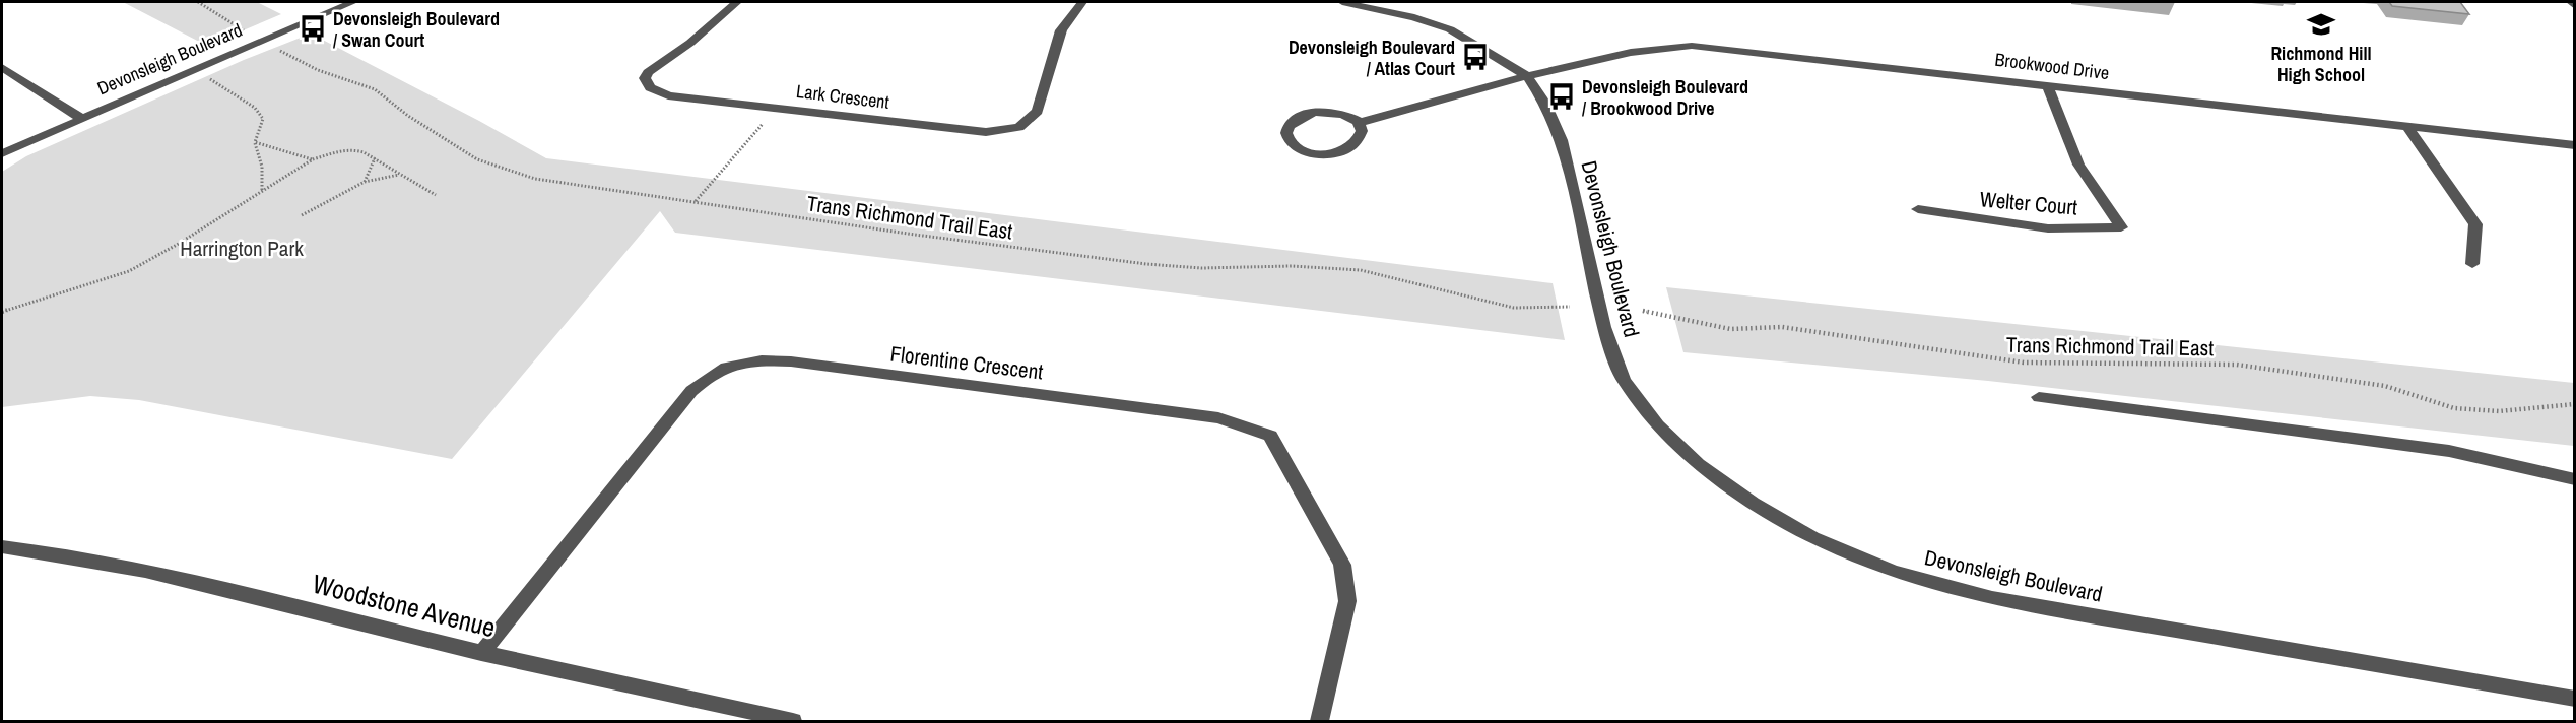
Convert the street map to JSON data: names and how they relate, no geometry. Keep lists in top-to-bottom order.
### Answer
{
  "streets": {
    "street": [
      "Devonsleigh Boulevard",
      "Brookwood Drive",
      "Lark Crescent",
      "Welter Court",
      "Florentine Crescent",
      "Woodstone Avenue"
    ],
    "path": ["Trans Richmond Trail East"]
  },
  "crossings": [
    ["Devonsleigh Boulevard", "Brookwood Drive"],
    ["Brookwood Drive", "Welter Court"],
    ["Florentine Crescent", "Woodstone Avenue"]
  ],
  "parks": ["Harrington Park"],
  "places": {
    "school or university": ["Richmond Hill High School"],
    "bus stop": ["Devonsleigh Boulevard / Swan Court", "Devonsleigh Boulevard / Atlas Court", "Devonsleigh Boulevard / Brookwood Drive"]
  }
}
